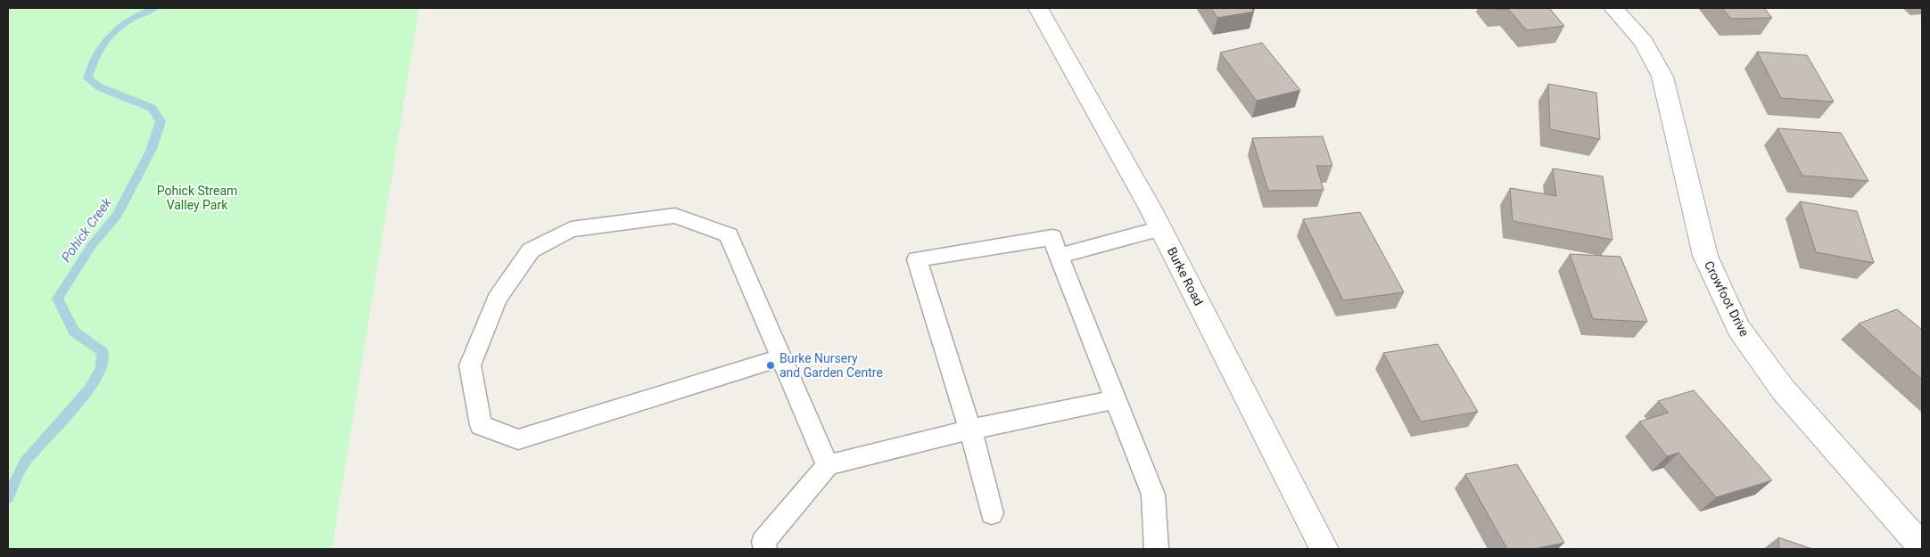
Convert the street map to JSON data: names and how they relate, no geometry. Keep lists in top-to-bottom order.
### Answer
{
  "streets": {
    "street": ["Burke Road", "Crowfoot Drive"]
  },
  "water": ["Pohick Creek"],
  "parks": ["Pohick Stream Valley Park"],
  "places": ["Burke Nursery and Garden Centre"]
}
